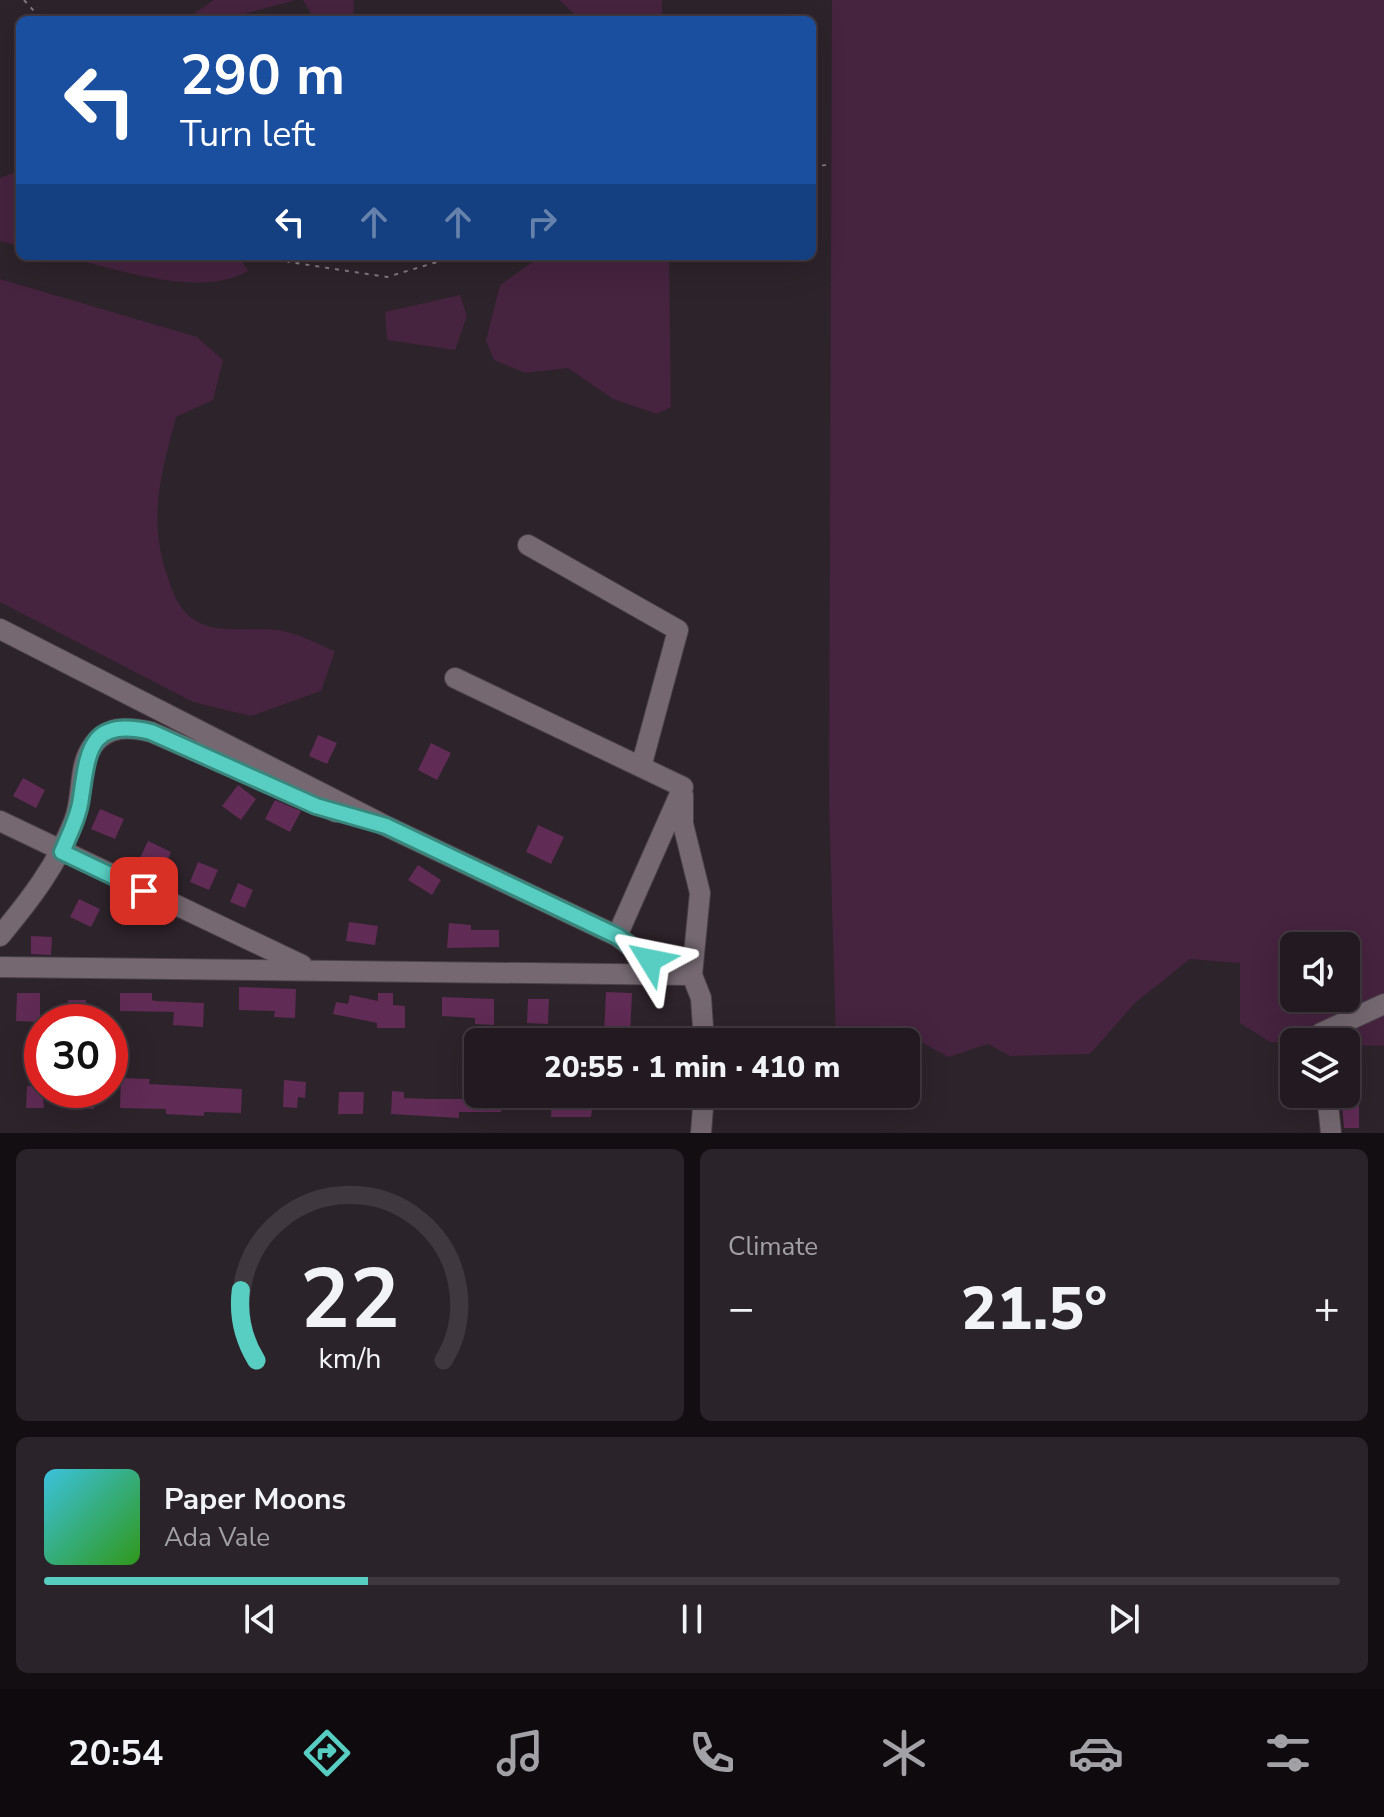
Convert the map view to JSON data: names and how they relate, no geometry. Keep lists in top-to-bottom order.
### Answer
{
  "page": {
    "turn": ["290 m", "Turn left"],
    "limit": "30",
    "trip": "20:55 · 1 min · 410 m",
    "tile": "Climate",
    "heat": ["−", "21.5°", "+"],
    "song": ["Paper Moons", "Ada Vale"],
    "tabs": "20:54",
    "gauge": ["22", "km/h"]
  }
}
